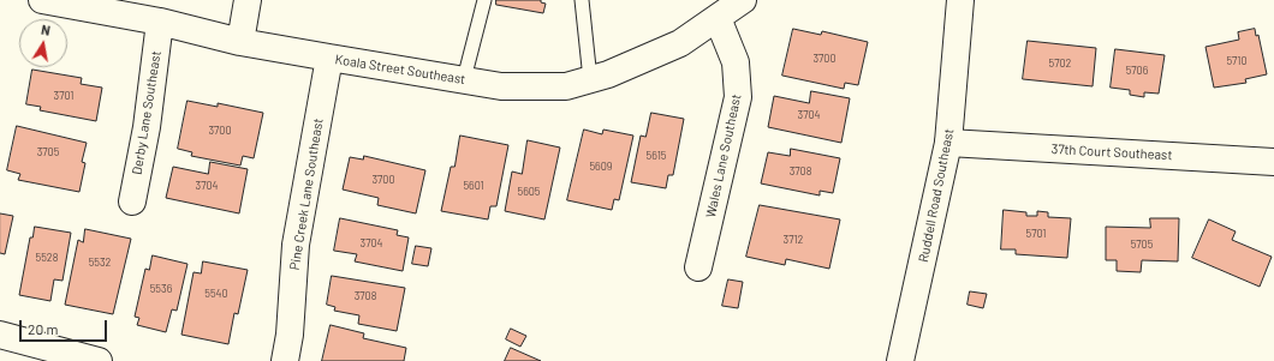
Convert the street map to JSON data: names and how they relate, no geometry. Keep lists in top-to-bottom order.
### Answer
{
  "streets": {
    "street": [
      "Koala Street Southeast",
      "Derby Lane Southeast",
      "37th Court Southeast",
      "Wales Lane Southeast",
      "Pine Creek Lane Southeast",
      "Ruddell Road Southeast"
    ]
  },
  "crossings": [
    ["Koala Street Southeast", "Derby Lane Southeast"],
    ["Koala Street Southeast", "Wales Lane Southeast"],
    ["Koala Street Southeast", "Pine Creek Lane Southeast"],
    ["37th Court Southeast", "Ruddell Road Southeast"]
  ],
  "house_numbers": [
    "3700",
    "5710",
    "5702",
    "5706",
    "3701",
    "3704",
    "3700",
    "3705",
    "5615",
    "5609",
    "3708",
    "3700",
    "3704",
    "5601",
    "5605",
    "5701",
    "3712",
    "3704",
    "5705",
    "5528",
    "5532",
    "5536",
    "5540",
    "3708"
  ],
  "scale_bar": "20 m",
  "north": "top"
}
